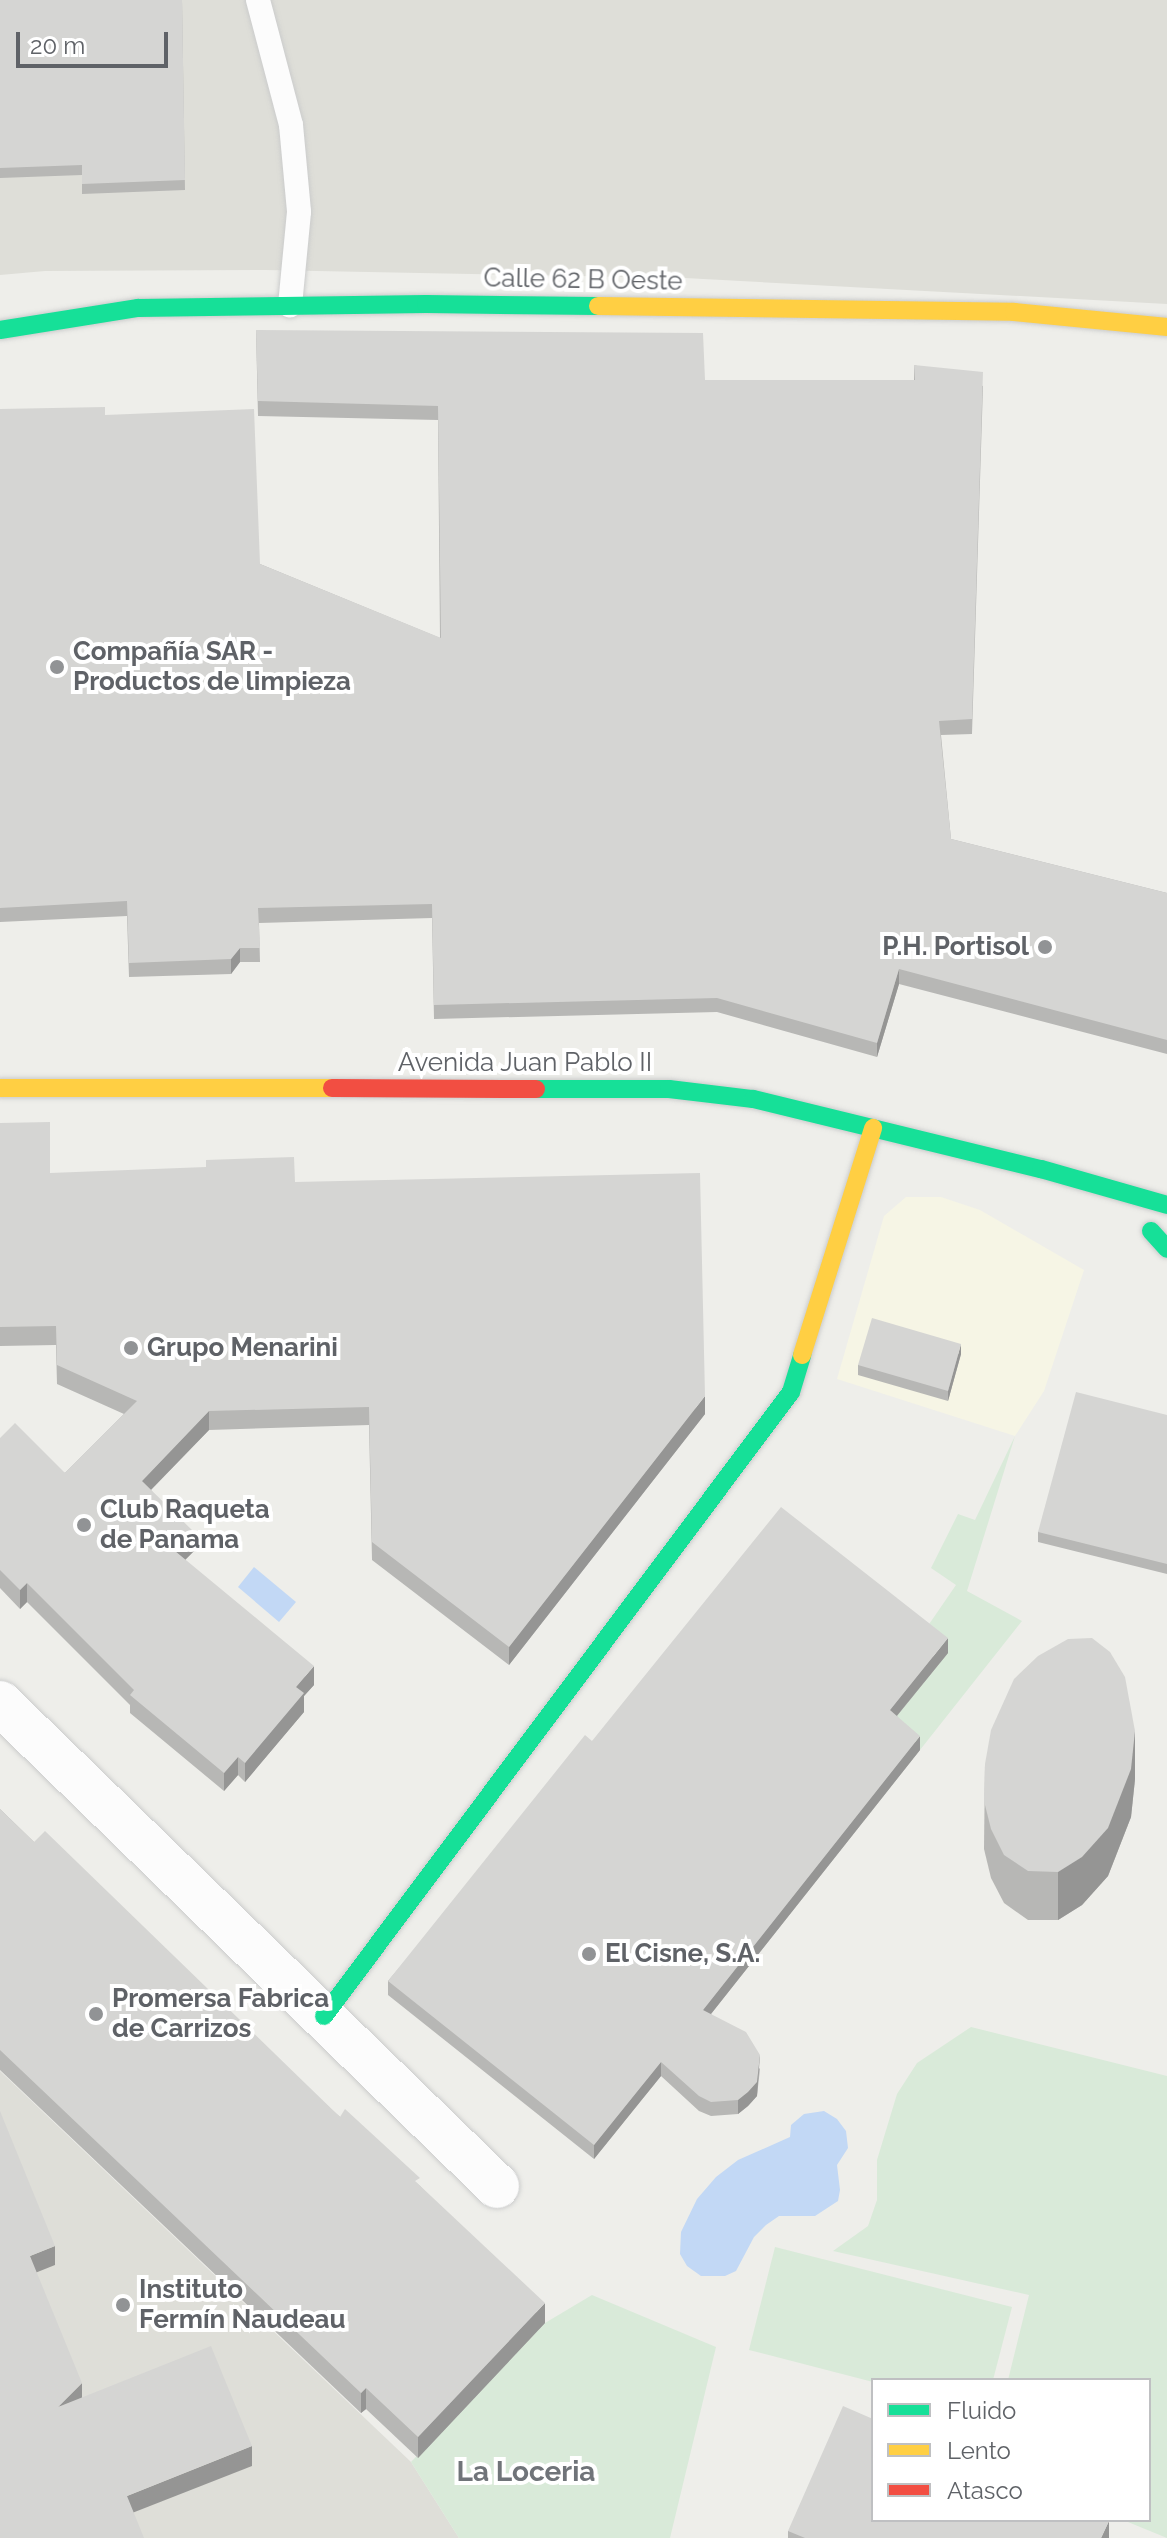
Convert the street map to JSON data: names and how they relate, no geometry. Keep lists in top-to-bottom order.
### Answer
{
  "streets": {
    "street": ["Calle 62 B Oeste", "Avenida Juan Pablo II"]
  },
  "districts": ["La Loceria"],
  "places": [
    "Compañía SAR - Productos de limpieza",
    "P.H. Portisol",
    "Grupo Menarini",
    "Club Raqueta de Panama",
    "El Cisne, S.A.",
    "Promersa Fabrica de Carrizos",
    "Instituto Fermín Naudeau"
  ],
  "legend": ["Fluido", "Lento", "Atasco"],
  "scale_bar": "20 m"
}
